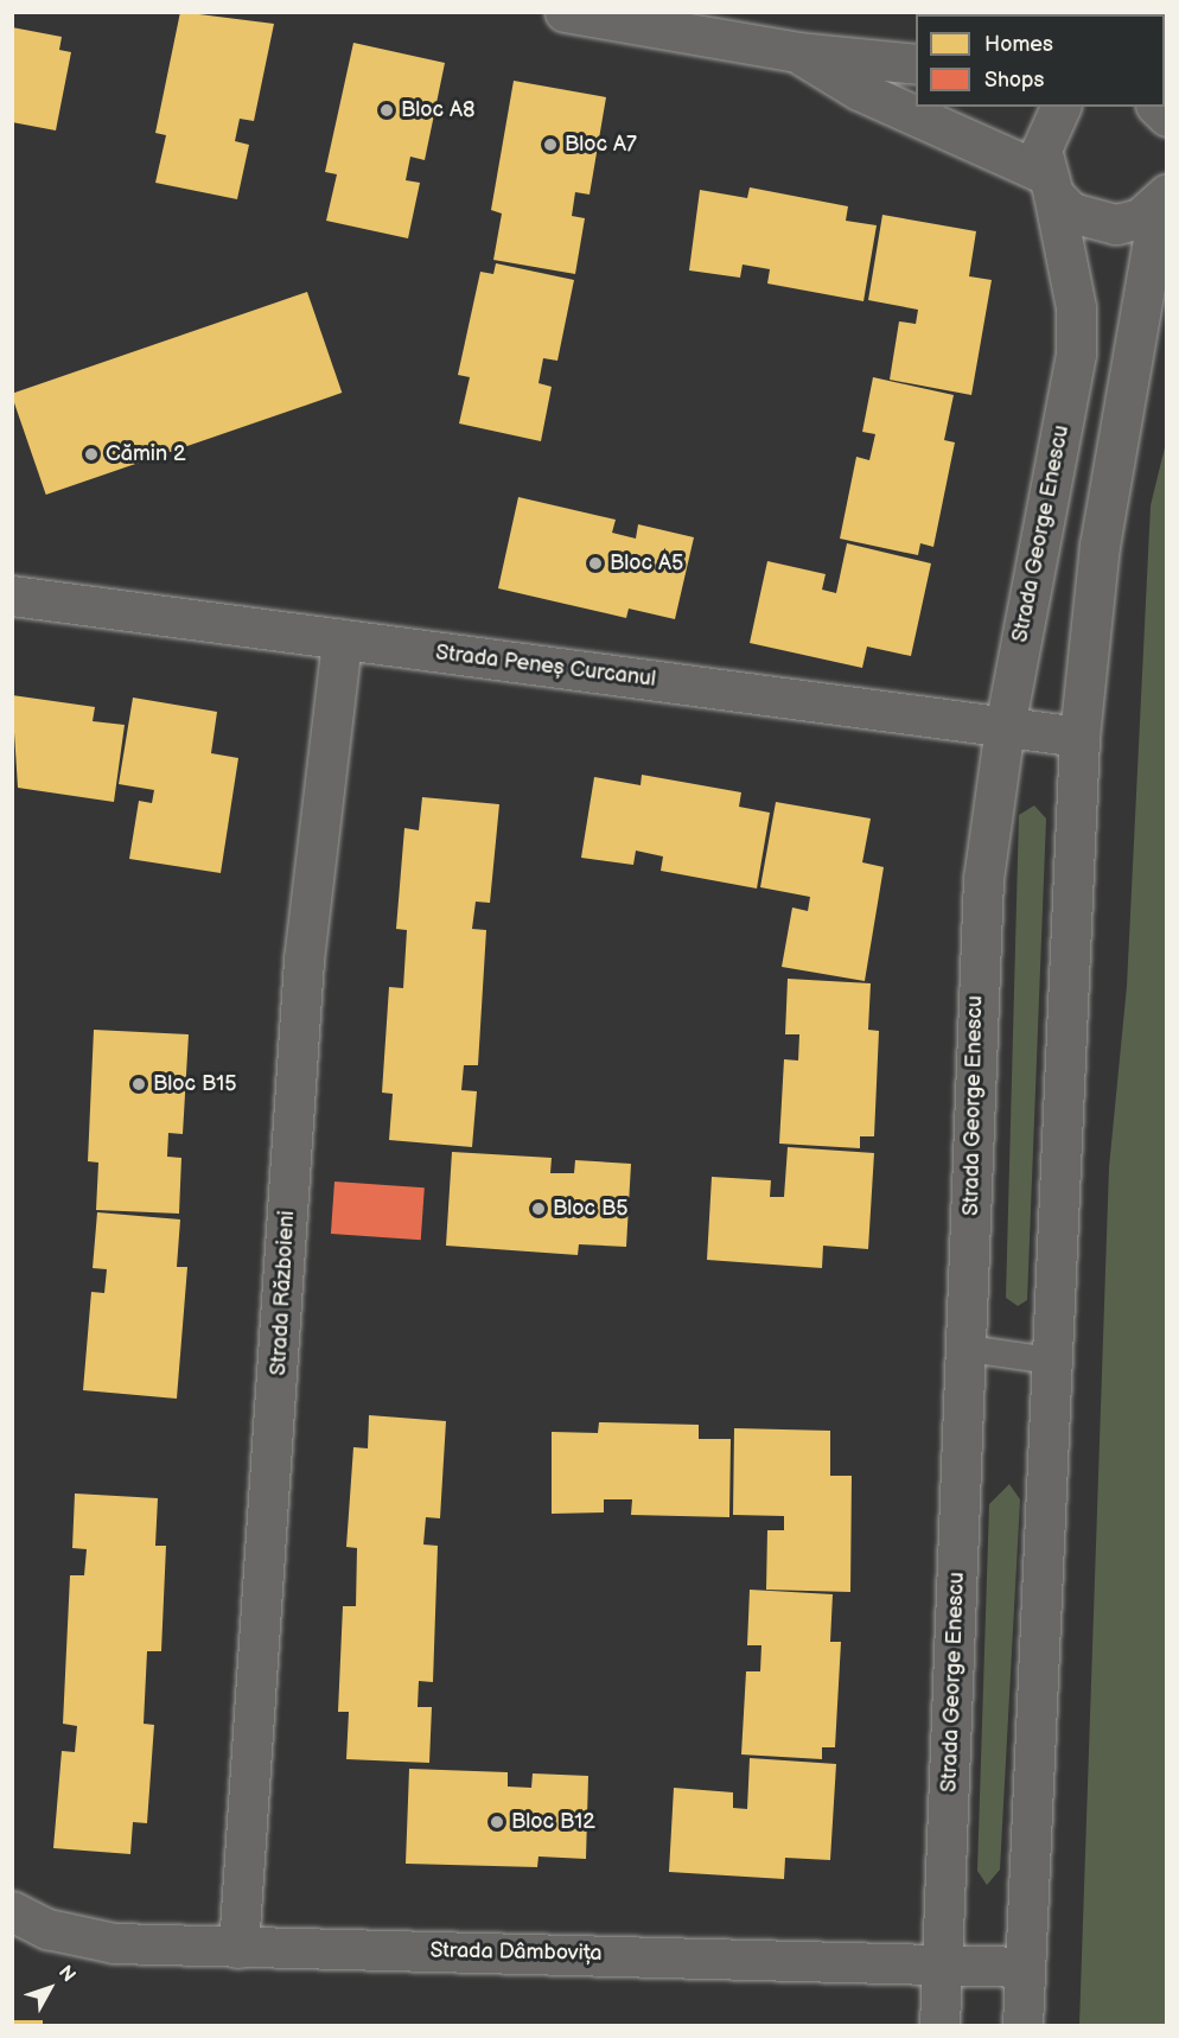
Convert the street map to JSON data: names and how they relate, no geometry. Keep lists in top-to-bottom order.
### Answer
{
  "streets": {
    "street": [
      "Strada George Enescu",
      "Strada Peneș Curcanul",
      "Strada Războieni",
      "Strada Dâmbovița"
    ]
  },
  "crossings": [
    ["Strada George Enescu", "Strada Peneș Curcanul"],
    ["Strada George Enescu", "Strada Dâmbovița"],
    ["Strada Peneș Curcanul", "Strada Războieni"],
    ["Strada Războieni", "Strada Dâmbovița"]
  ],
  "places": [
    "Bloc A8",
    "Bloc A7",
    "Cămin 2",
    "Bloc A5",
    "Bloc B15",
    "Bloc B5",
    "Bloc B12"
  ],
  "legend": ["Homes", "Shops"],
  "north": "top right"
}
